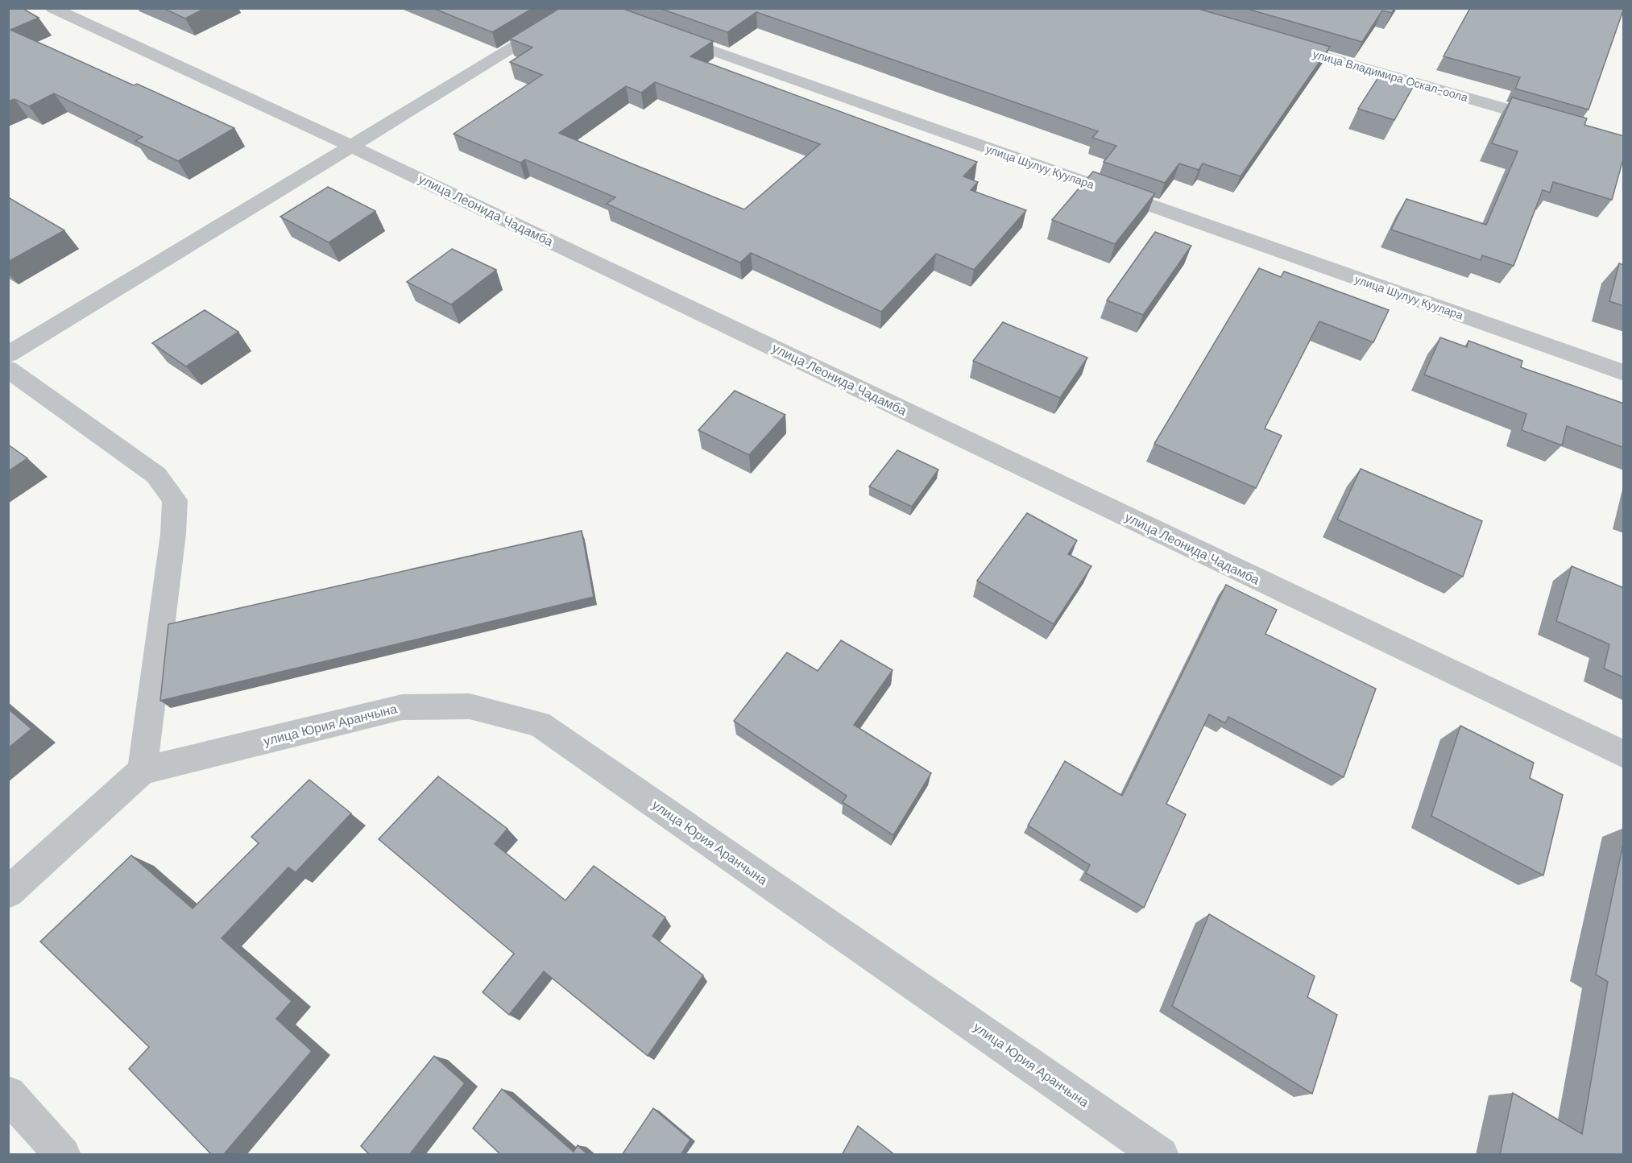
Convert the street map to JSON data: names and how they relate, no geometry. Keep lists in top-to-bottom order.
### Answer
{
  "streets": {
    "street": [
      "улица Владимира Оскал-оола",
      "улица Шулуу Куулара",
      "улица Леонида Чадамба",
      "улица Юрия Аранчына"
    ]
  }
}
